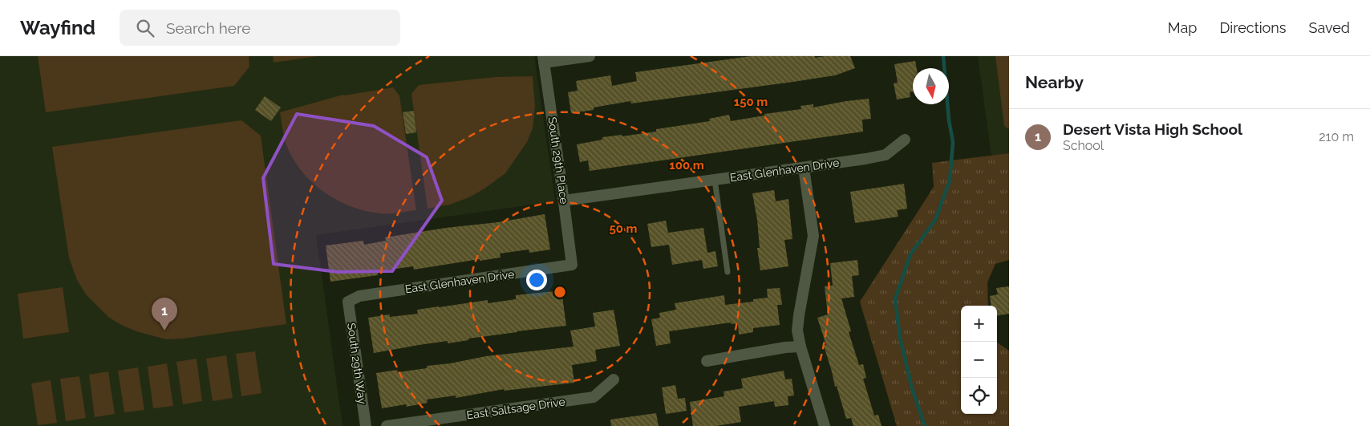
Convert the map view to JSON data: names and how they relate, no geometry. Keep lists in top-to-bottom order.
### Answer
{
  "streets": {
    "street": [
      "South 29th Place",
      "East Glenhaven Drive",
      "South 29th Way",
      "East Saltsage Drive"
    ]
  },
  "crossings": [
    ["South 29th Place", "East Glenhaven Drive"],
    ["East Glenhaven Drive", "South 29th Way"]
  ],
  "north": "bottom",
  "page": {
    "header": "Wayfind",
    "search": "Search here",
    "nav": ["Map", "Directions", "Saved"],
    "heading": "Nearby",
    "list": [
      {
        "mark": "1",
        "name": "Desert Vista High School",
        "note": "School",
        "value": "210 m"
      }
    ],
    "pins": "1",
    "map_buttons": ["+", "−"]
  },
  "rings": ["150 m", "100 m", "50 m"]
}
